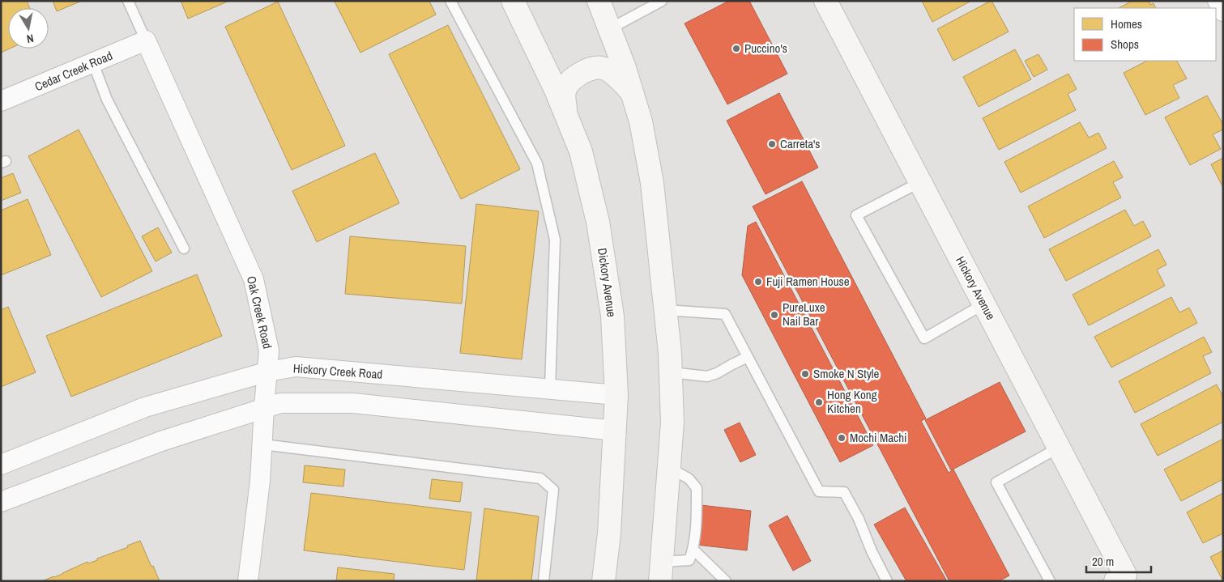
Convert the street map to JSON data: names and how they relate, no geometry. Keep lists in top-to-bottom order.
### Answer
{
  "streets": {
    "main road": ["Dickory Avenue", "Hickory Avenue"],
    "street": ["Cedar Creek Road", "Oak Creek Road", "Hickory Creek Road"]
  },
  "crossings": [
    ["Cedar Creek Road", "Oak Creek Road"],
    ["Dickory Avenue", "Hickory Creek Road"],
    ["Oak Creek Road", "Hickory Creek Road"]
  ],
  "places": [
    "Puccino's",
    "Carreta's",
    "Fuji Ramen House",
    "PureLuxe Nail Bar",
    "Smoke N Style",
    "Hong Kong Kitchen",
    "Mochi Machi"
  ],
  "legend": ["Homes", "Shops"],
  "scale_bar": "20 m",
  "north": "bottom"
}
